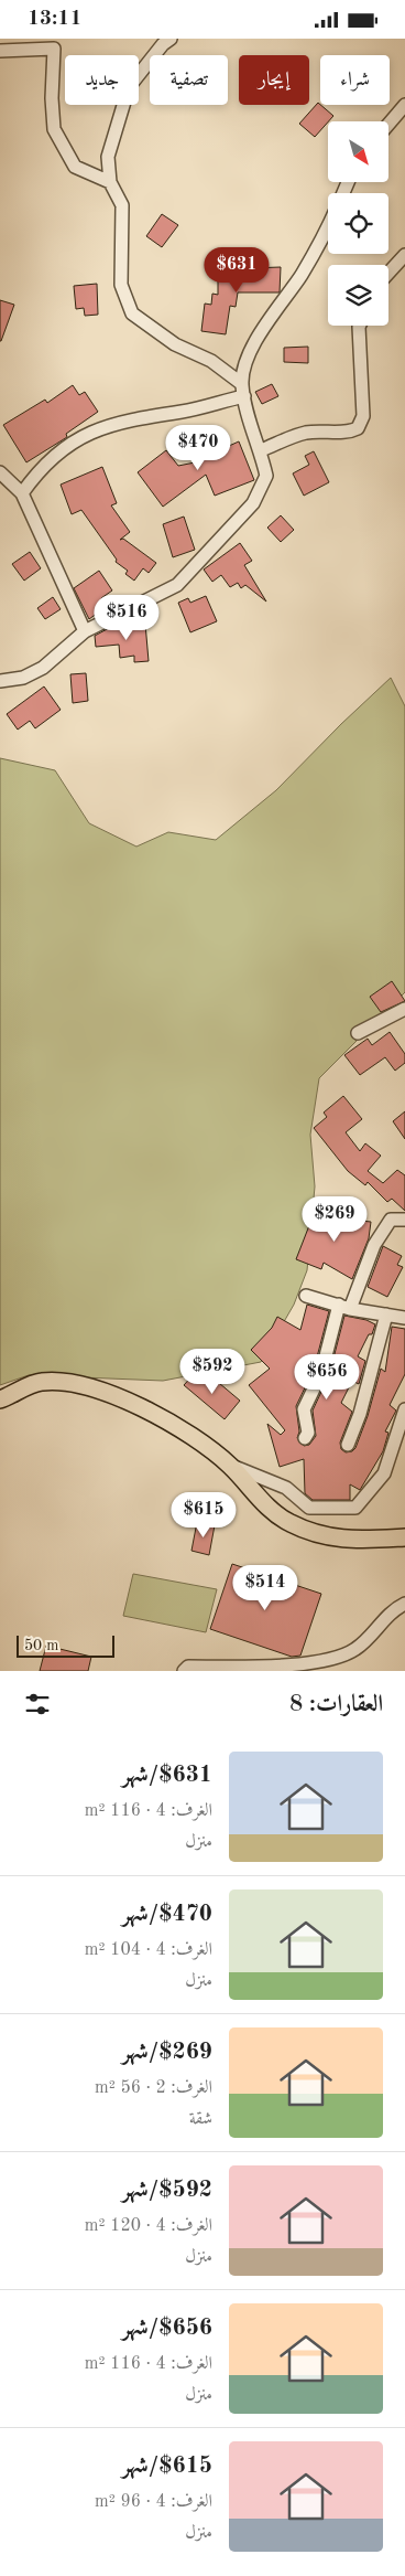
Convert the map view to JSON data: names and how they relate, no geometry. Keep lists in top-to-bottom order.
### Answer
{
  "scale_bar": "50 m",
  "north": "bottom right",
  "page": {
    "status": "13:11",
    "chip": [
      "شراء",
      "إيجار",
      "تصفية",
      "جديد"
    ],
    "price": [
      "$631",
      "$470",
      "$516",
      "$269",
      "$592",
      "$656",
      "$615",
      "$514"
    ],
    "scale": "50 m",
    "heading": "العقارات: 8",
    "list": [
      {
        "name": "$631/شهر",
        "note": "الغرف: 4 · 116 m² · منزل"
      },
      {
        "name": "$470/شهر",
        "note": "الغرف: 4 · 104 m² · منزل"
      },
      {
        "name": "$269/شهر",
        "note": "الغرف: 2 · 56 m² · شقة"
      },
      {
        "name": "$592/شهر",
        "note": "الغرف: 4 · 120 m² · منزل"
      },
      {
        "name": "$656/شهر",
        "note": "الغرف: 4 · 116 m² · منزل"
      },
      {
        "name": "$615/شهر",
        "note": "الغرف: 4 · 96 m² · منزل"
      }
    ]
  }
}
